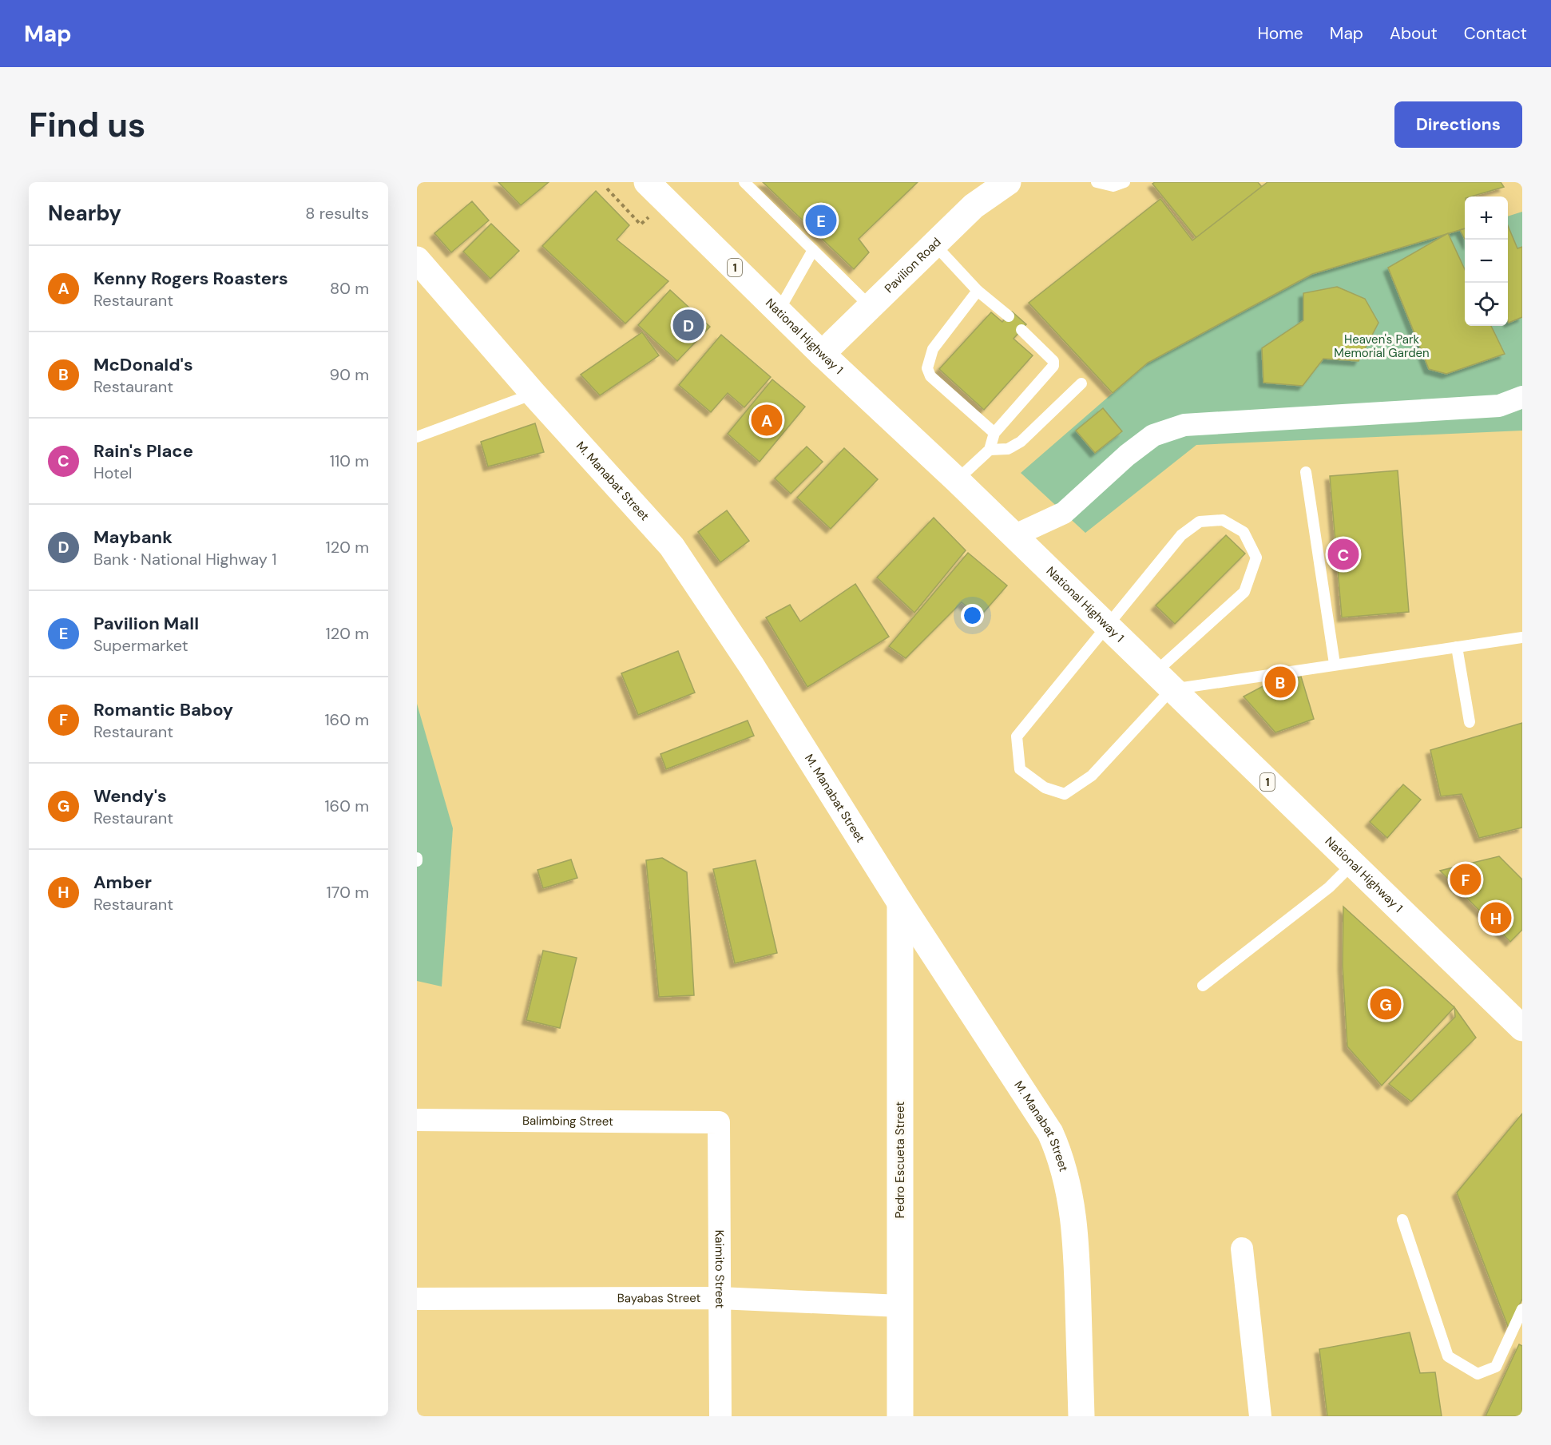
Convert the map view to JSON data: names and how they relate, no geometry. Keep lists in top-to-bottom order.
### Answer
{
  "streets": {
    "main road": [
      "Pavilion Road",
      "1",
      "National Highway 1",
      "M. Manabat Street",
      "Pedro Escueta Street"
    ],
    "street": ["Balimbing Street", "Kaimito Street", "Bayabas Street"]
  },
  "crossings": [
    ["Pavilion Road", "National Highway 1"],
    ["M. Manabat Street", "Pedro Escueta Street"],
    ["Balimbing Street", "Kaimito Street"],
    ["Pedro Escueta Street", "Bayabas Street"],
    ["Kaimito Street", "Bayabas Street"]
  ],
  "parks": ["Heaven's Park Memorial Garden"],
  "page": {
    "header": "Map",
    "nav": [
      "Home",
      "Map",
      "About",
      "Contact"
    ],
    "buttons": "Directions",
    "title": "Find us",
    "heading": ["Nearby", "8 results"],
    "map_buttons": ["+", "−"],
    "pins": [
      "E",
      "D",
      "A",
      "C",
      "B",
      "F",
      "H",
      "G"
    ],
    "list": [
      {
        "mark": "A",
        "name": "Kenny Rogers Roasters",
        "note": "Restaurant",
        "value": "80 m"
      },
      {
        "mark": "B",
        "name": "McDonald's",
        "note": "Restaurant",
        "value": "90 m"
      },
      {
        "mark": "C",
        "name": "Rain's Place",
        "note": "Hotel",
        "value": "110 m"
      },
      {
        "mark": "D",
        "name": "Maybank",
        "note": "Bank · National Highway 1",
        "value": "120 m"
      },
      {
        "mark": "E",
        "name": "Pavilion Mall",
        "note": "Supermarket",
        "value": "120 m"
      },
      {
        "mark": "F",
        "name": "Romantic Baboy",
        "note": "Restaurant",
        "value": "160 m"
      },
      {
        "mark": "G",
        "name": "Wendy's",
        "note": "Restaurant",
        "value": "160 m"
      },
      {
        "mark": "H",
        "name": "Amber",
        "note": "Restaurant",
        "value": "170 m"
      }
    ]
  }
}
